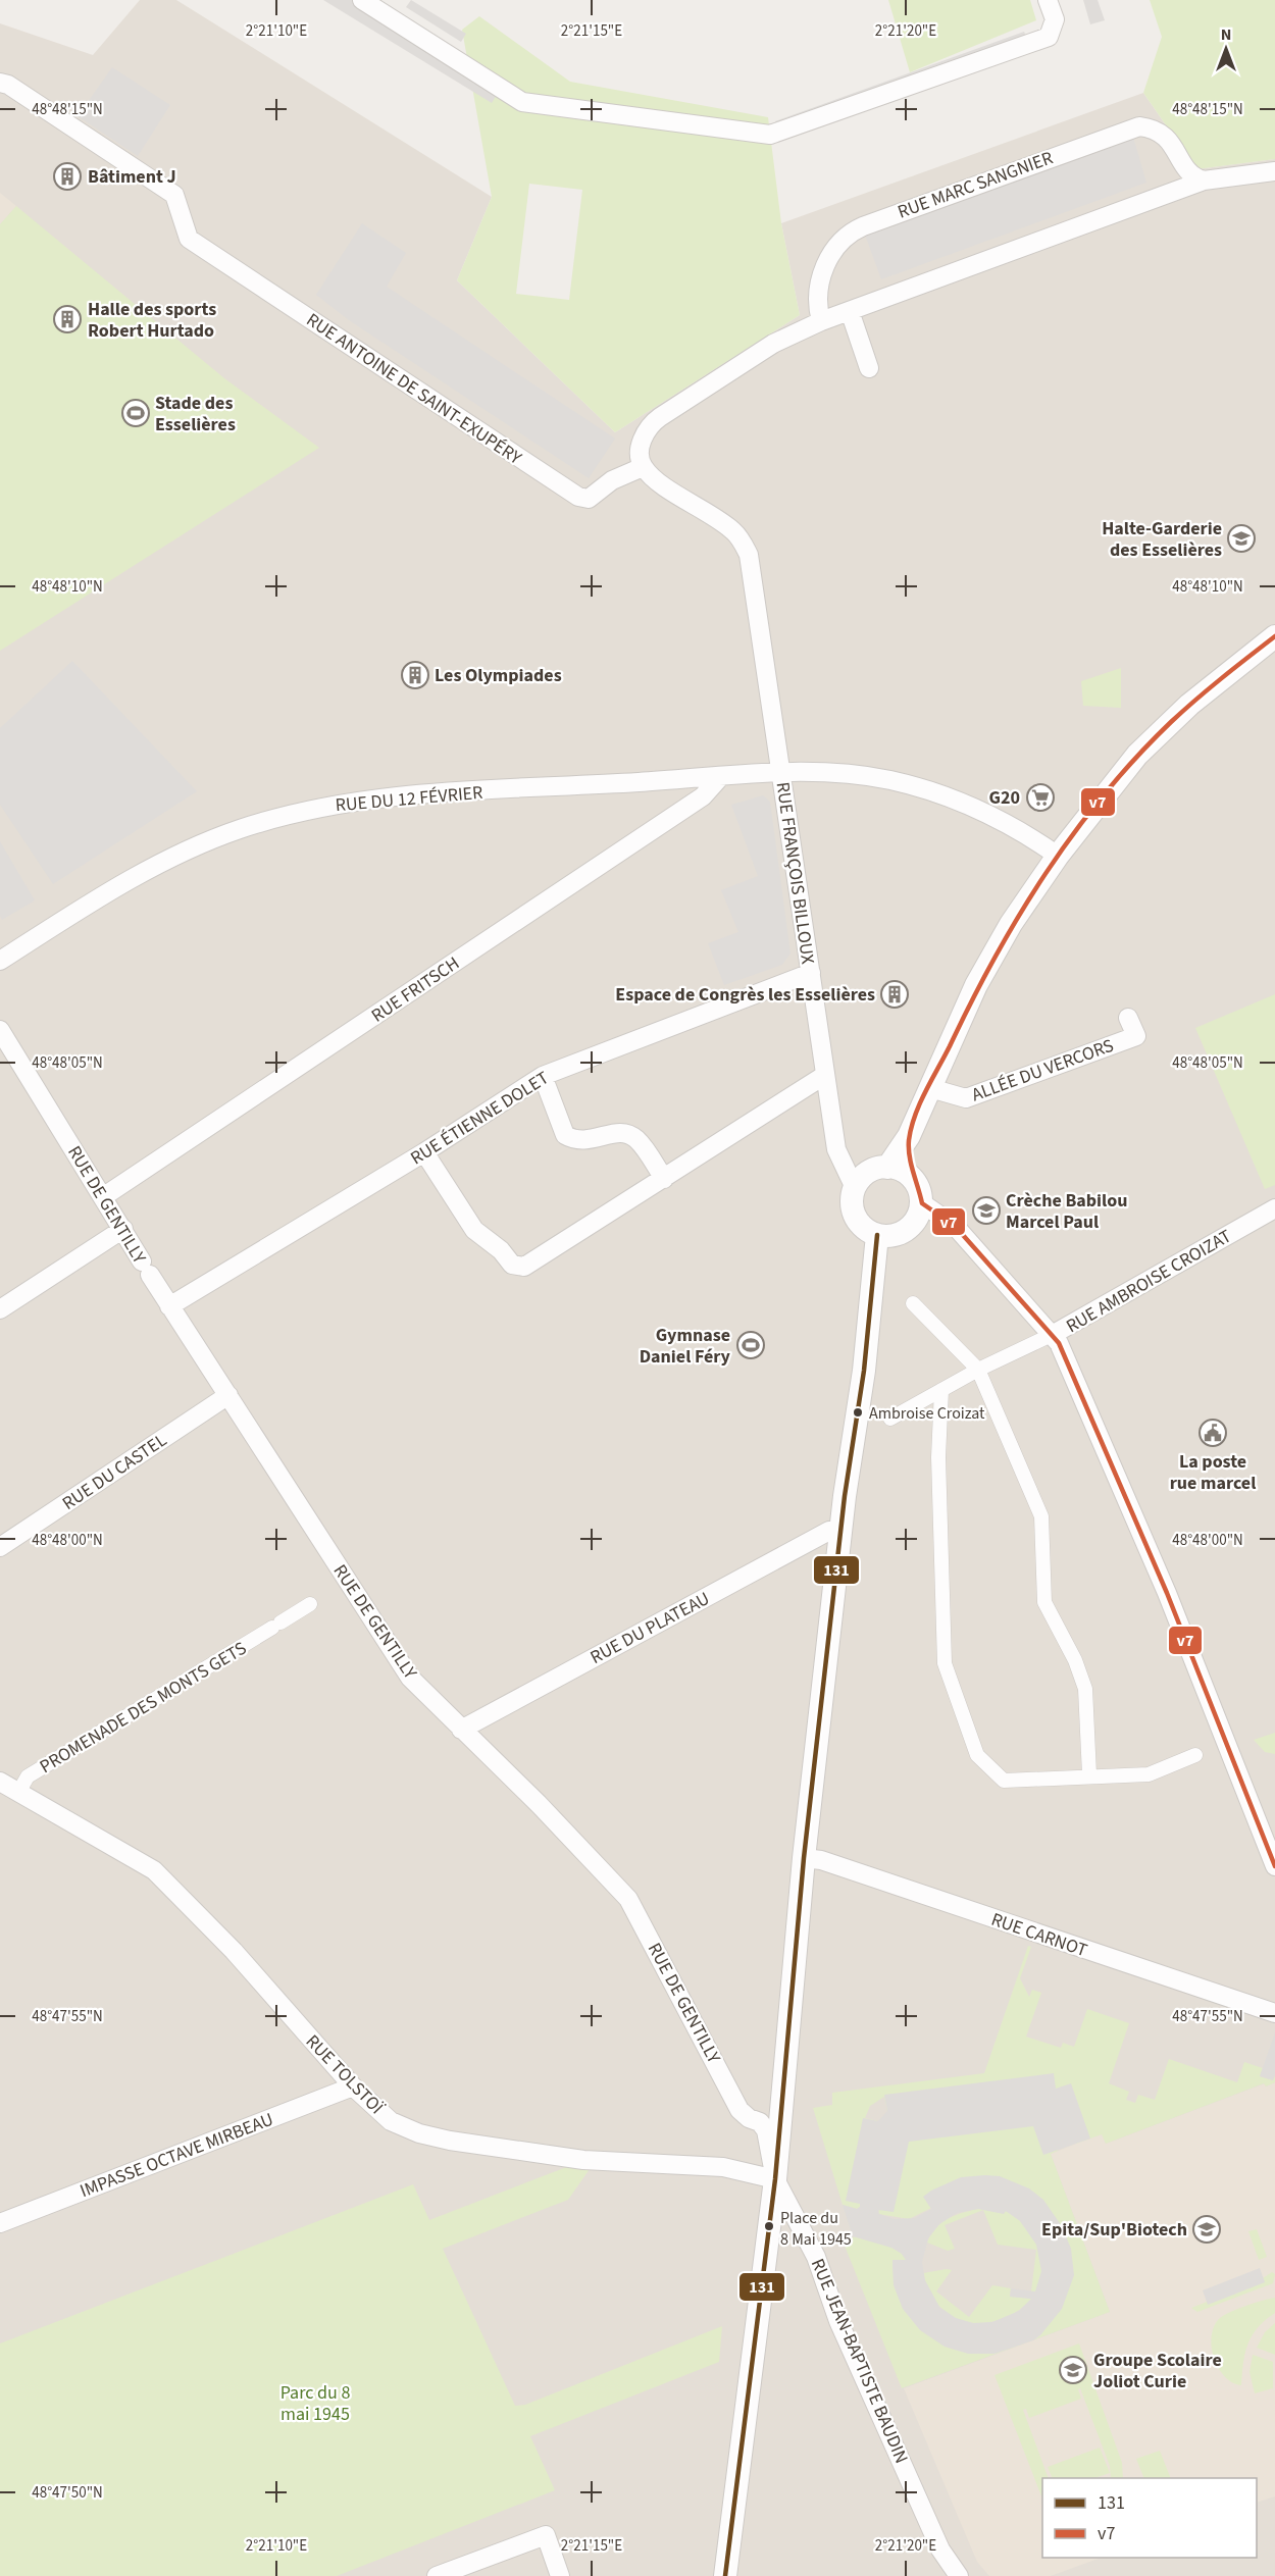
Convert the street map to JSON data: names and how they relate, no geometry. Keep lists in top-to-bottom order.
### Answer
{
  "streets": {
    "street": [
      "RUE MARC SANGNIER",
      "RUE ANTOINE DE SAINT-EXUPÉRY",
      "RUE DU 12 FÉVRIER",
      "RUE FRANÇOIS BILLOUX",
      "RUE FRITSCH",
      "ALLÉE DU VERCORS",
      "RUE ÉTIENNE DOLET",
      "RUE DE GENTILLY",
      "RUE AMBROISE CROIZAT",
      "RUE DU CASTEL",
      "RUE DU PLATEAU",
      "PROMENADE DES MONTS GETS",
      "RUE CARNOT",
      "RUE TOLSTOÏ",
      "IMPASSE OCTAVE MIRBEAU",
      "RUE JEAN-BAPTISTE BAUDIN"
    ]
  },
  "crossings": [
    ["RUE ANTOINE DE SAINT-EXUPÉRY", "RUE FRANÇOIS BILLOUX"],
    ["RUE DU 12 FÉVRIER", "RUE FRANÇOIS BILLOUX"],
    ["RUE DU 12 FÉVRIER", "RUE FRITSCH"],
    ["RUE FRANÇOIS BILLOUX", "RUE ÉTIENNE DOLET"],
    ["RUE FRITSCH", "RUE DE GENTILLY"],
    ["RUE ÉTIENNE DOLET", "RUE DE GENTILLY"],
    ["RUE DE GENTILLY", "RUE DU CASTEL"],
    ["RUE DE GENTILLY", "RUE DU PLATEAU"],
    ["RUE DE GENTILLY", "RUE TOLSTOÏ"],
    ["RUE DE GENTILLY", "RUE JEAN-BAPTISTE BAUDIN"],
    ["PROMENADE DES MONTS GETS", "RUE TOLSTOÏ"],
    ["RUE TOLSTOÏ", "IMPASSE OCTAVE MIRBEAU"],
    ["RUE TOLSTOÏ", "RUE JEAN-BAPTISTE BAUDIN"]
  ],
  "parks": ["Parc du 8 mai 1945"],
  "places": {
    "building": [
      "Bâtiment J",
      "Halle des sports Robert Hurtado",
      "Les Olympiades",
      "Espace de Congrès les Esselières"
    ],
    "sports": ["Stade des Esselières", "Gymnase Daniel Féry"],
    "school or university": [
      "Halte-Garderie des Esselières",
      "Crèche Babilou Marcel Paul",
      "Epita/Sup'Biotech",
      "Groupe Scolaire Joliot Curie"
    ],
    "supermarket": ["G20"],
    "other": ["Ambroise Croizat", "Place du 8 Mai 1945"],
    "public building": ["La poste rue marcel"]
  },
  "lines": ["transit line v7", "transit line 131"],
  "legend": ["131", "v7"],
  "north": "top",
  "coordinates": [
    "2°21'10\"E",
    "2°21'15\"E",
    "2°21'20\"E",
    "48°48'15\"N",
    "48°48'10\"N",
    "48°48'05\"N",
    "48°48'00\"N",
    "48°47'55\"N",
    "48°47'50\"N"
  ]
}
